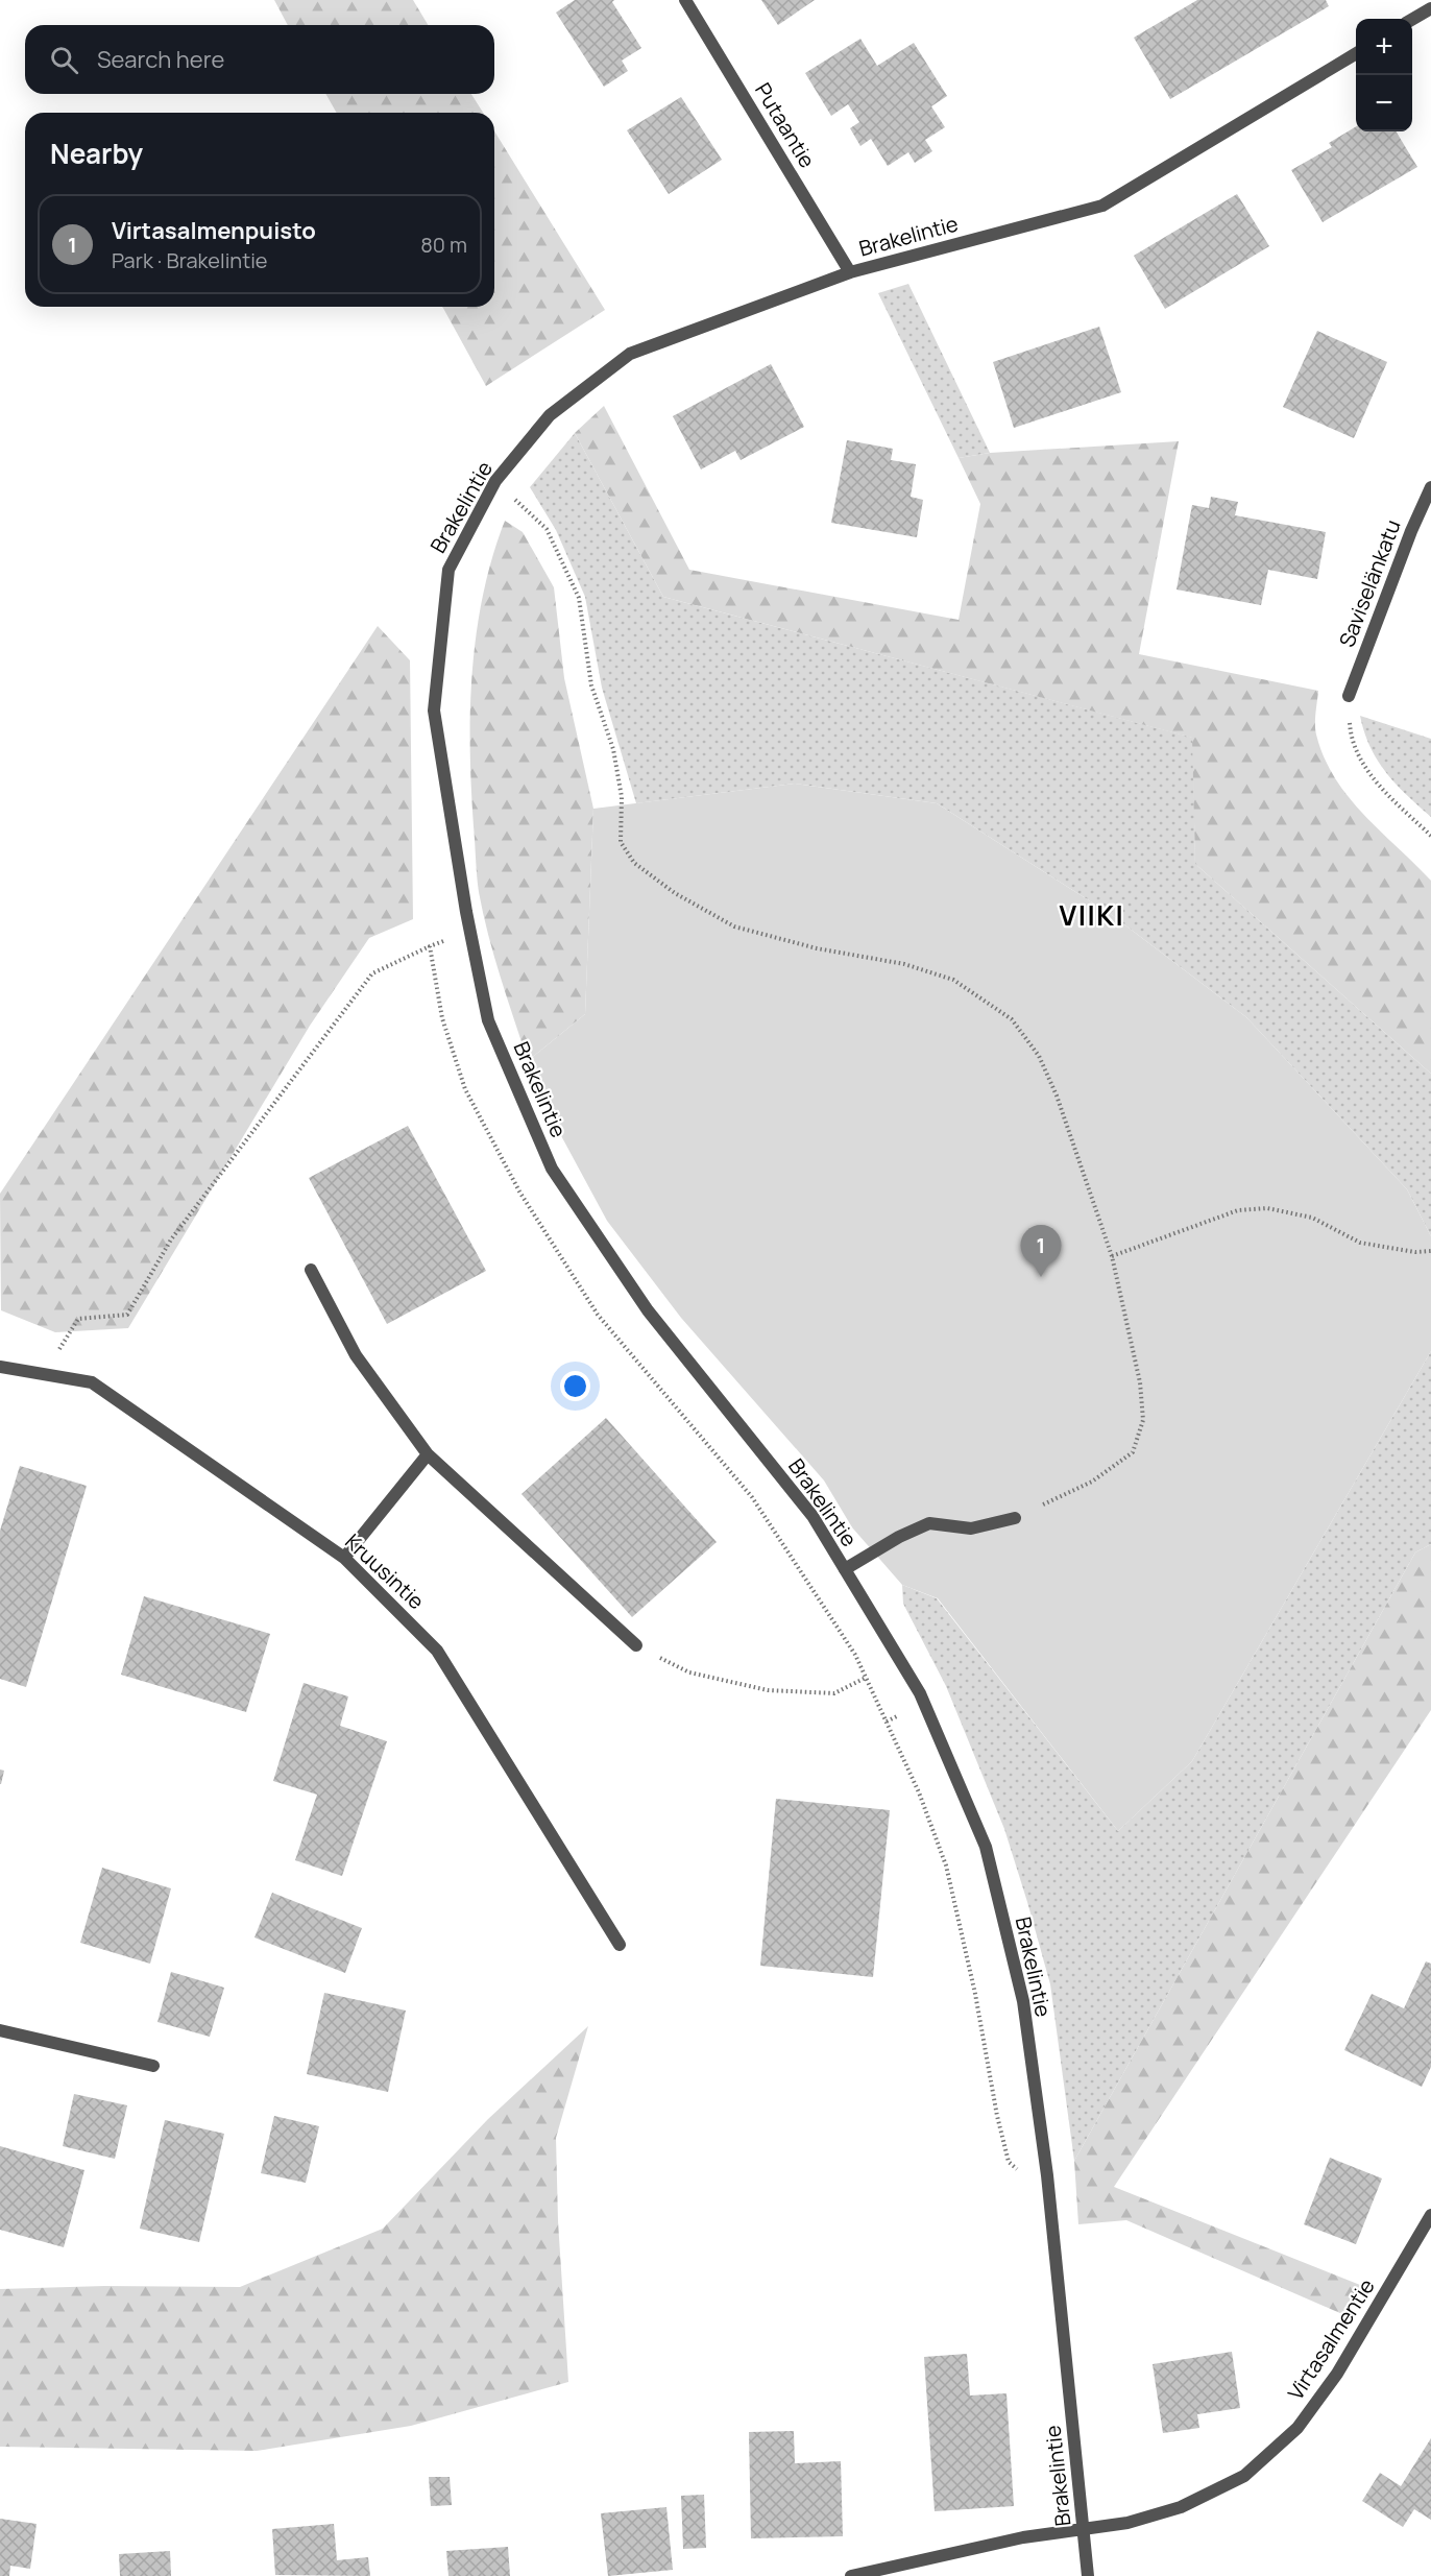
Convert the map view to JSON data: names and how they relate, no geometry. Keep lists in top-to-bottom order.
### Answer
{
  "streets": {
    "street": [
      "Putaantie",
      "Brakelintie",
      "Saviselänkatu",
      "Kruusintie",
      "Virtasalmentie"
    ]
  },
  "crossings": [
    ["Putaantie", "Brakelintie"],
    ["Brakelintie", "Virtasalmentie"]
  ],
  "districts": ["VIIKI"],
  "page": {
    "map_buttons": ["+", "−"],
    "search": "Search here",
    "heading": "Nearby",
    "list": [
      {
        "mark": "1",
        "name": "Virtasalmenpuisto",
        "note": "Park · Brakelintie",
        "value": "80 m"
      }
    ],
    "pins": "1"
  }
}
